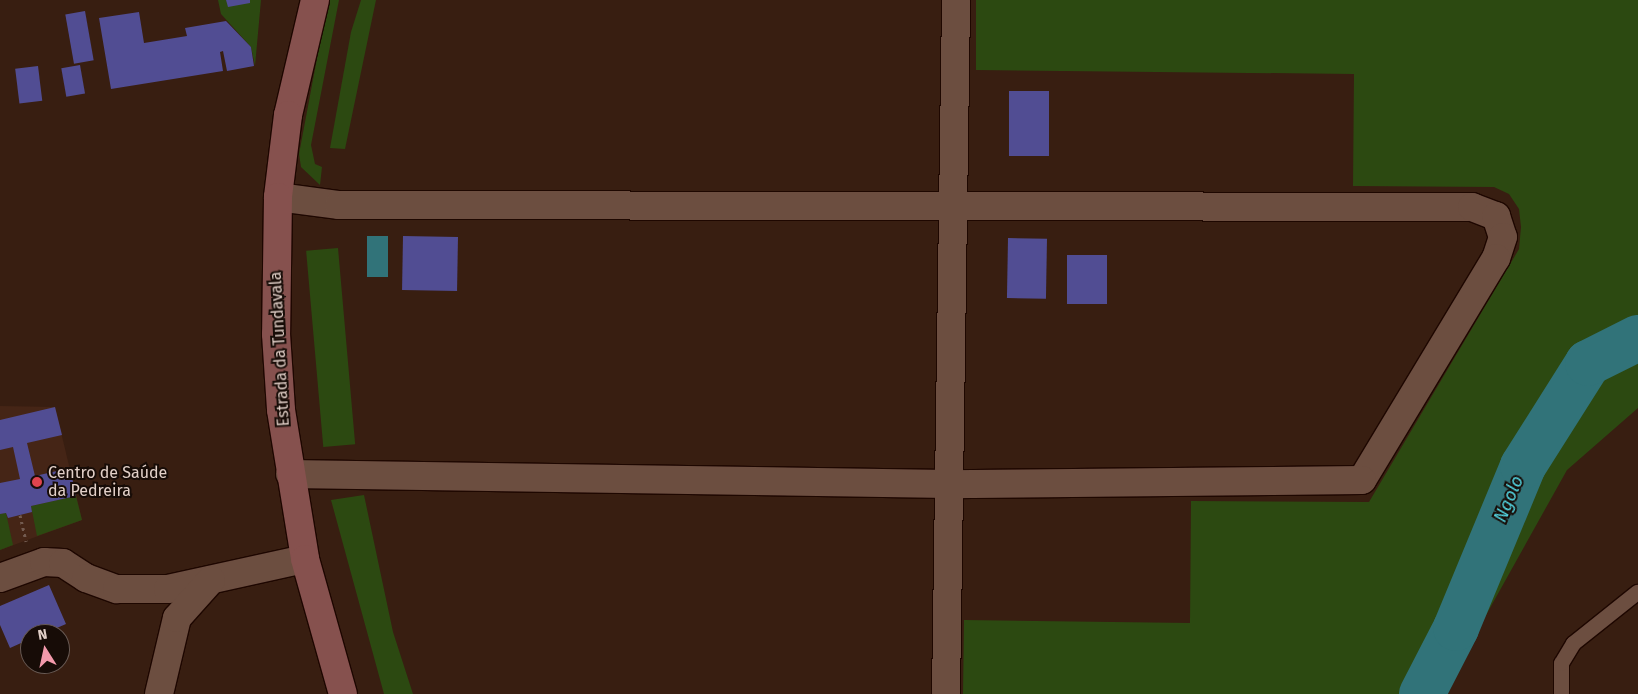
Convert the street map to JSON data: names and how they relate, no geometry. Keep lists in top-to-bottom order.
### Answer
{
  "streets": {
    "main road": ["Estrada da Tundavala"]
  },
  "water": ["Ngolo"],
  "places": ["Centro de Saúde da Pedreira"],
  "north": "top"
}
